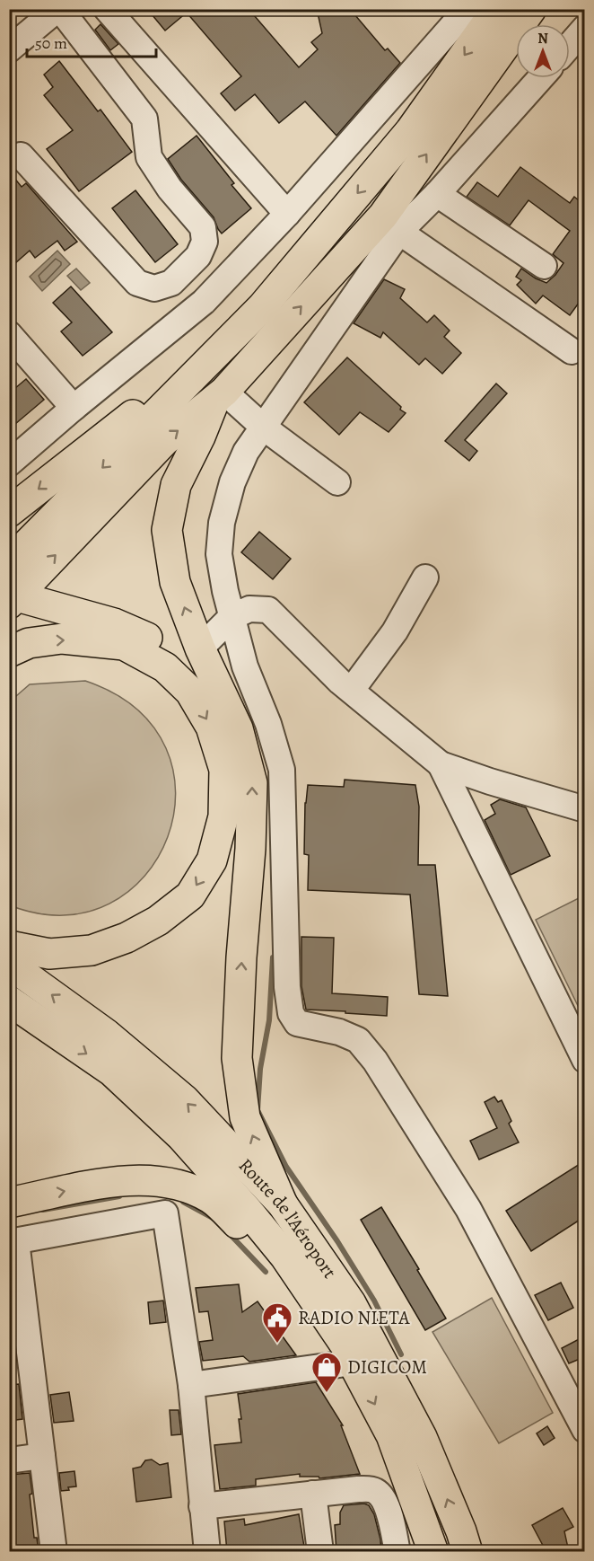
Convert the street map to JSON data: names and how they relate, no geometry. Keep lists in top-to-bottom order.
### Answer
{
  "streets": {
    "highway": ["Route de l'Aéroport"]
  },
  "places": {
    "public building": ["RADIO NIETA"],
    "shop": ["DIGICOM"]
  },
  "scale_bar": "50 m",
  "north": "top"
}
